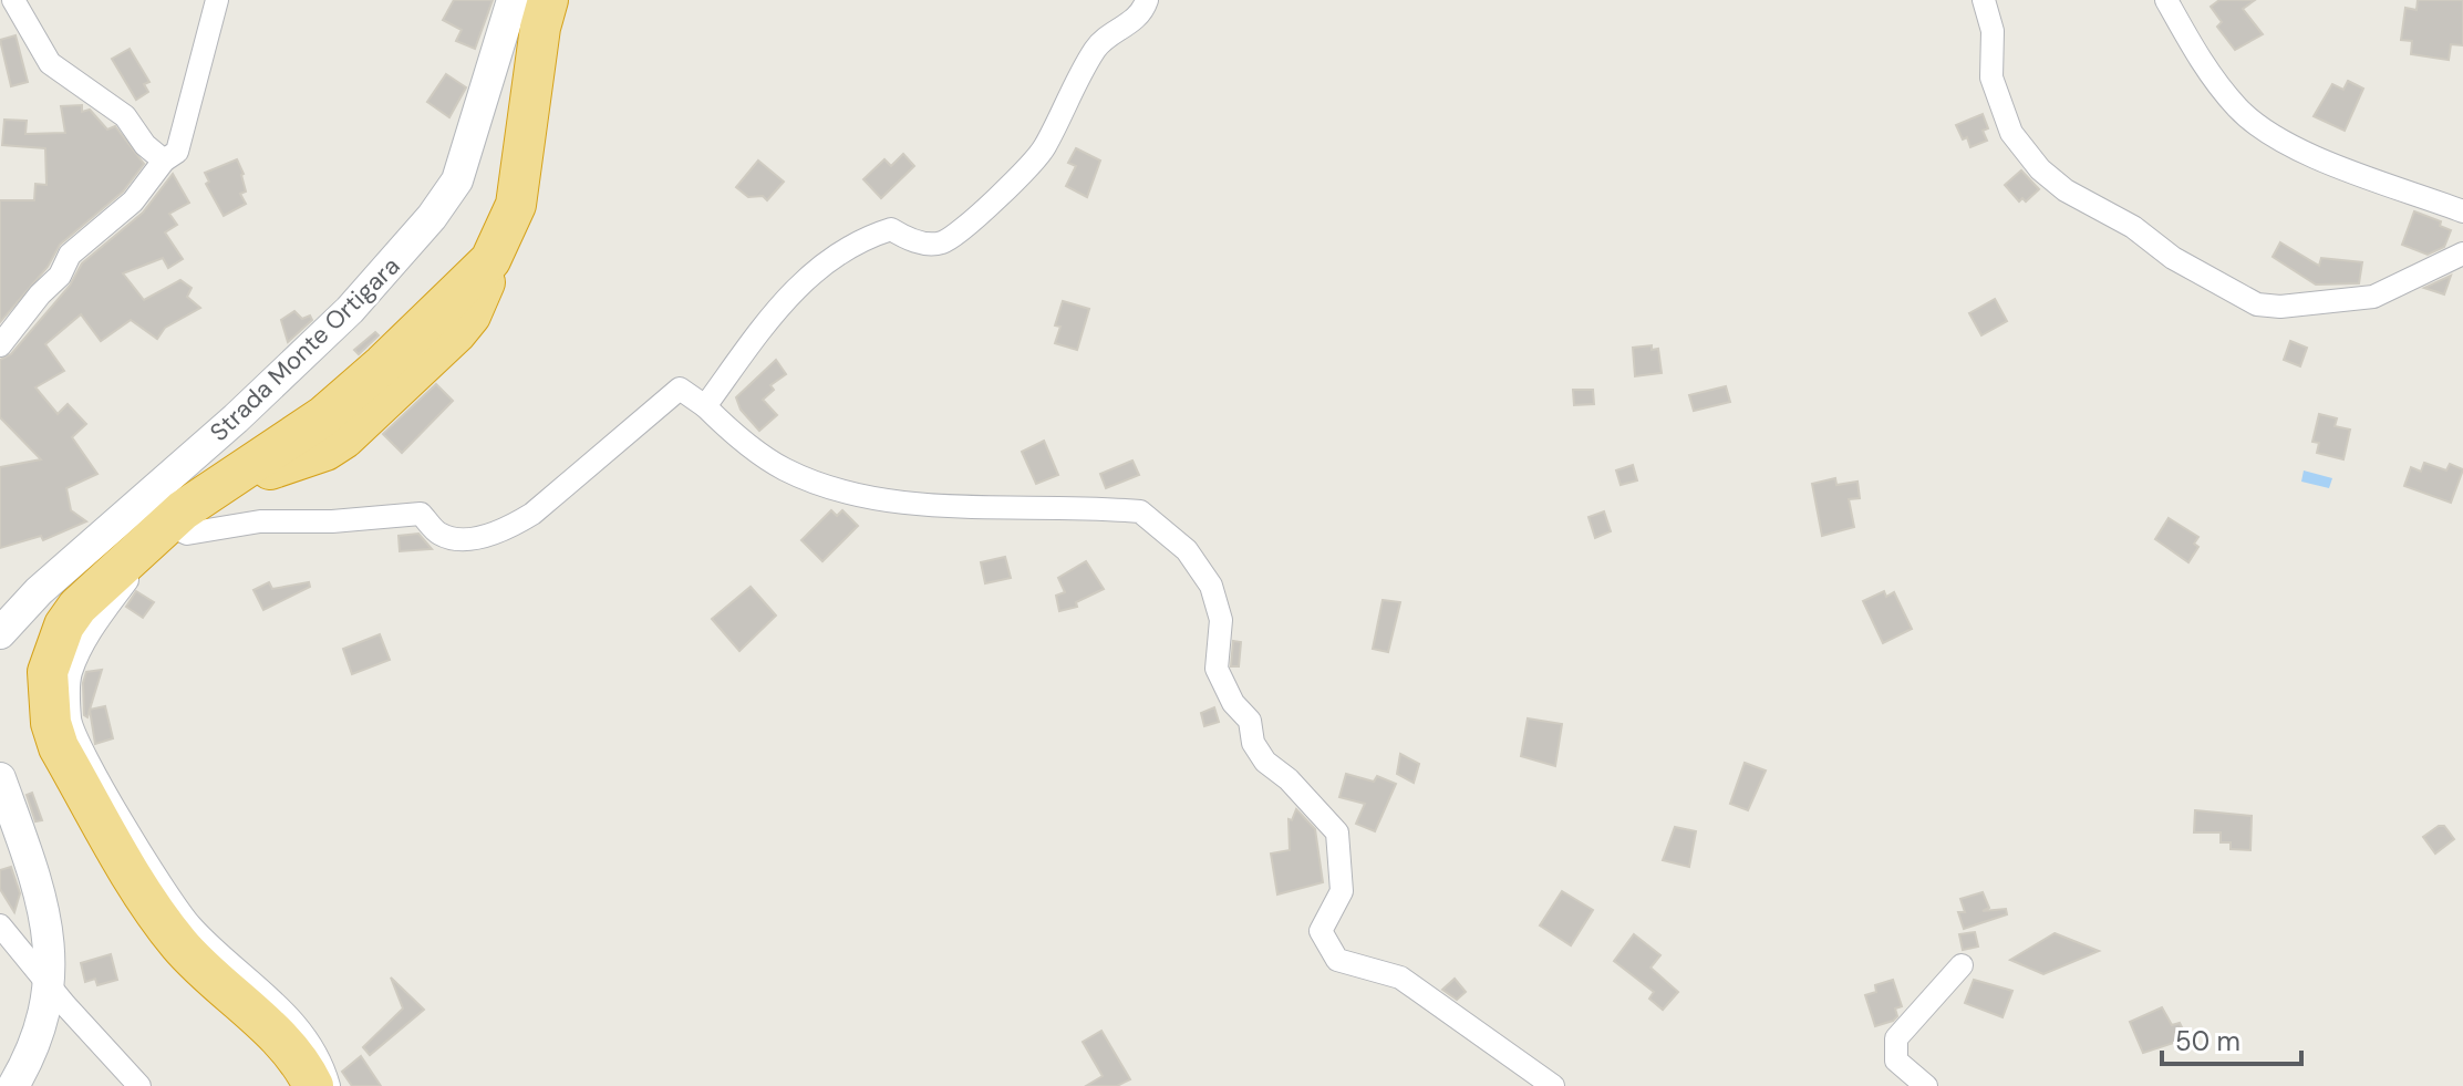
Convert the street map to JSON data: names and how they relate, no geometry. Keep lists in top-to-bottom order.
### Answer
{
  "streets": {
    "main road": ["Strada Monte Ortigara"]
  },
  "scale_bar": "50 m"
}
